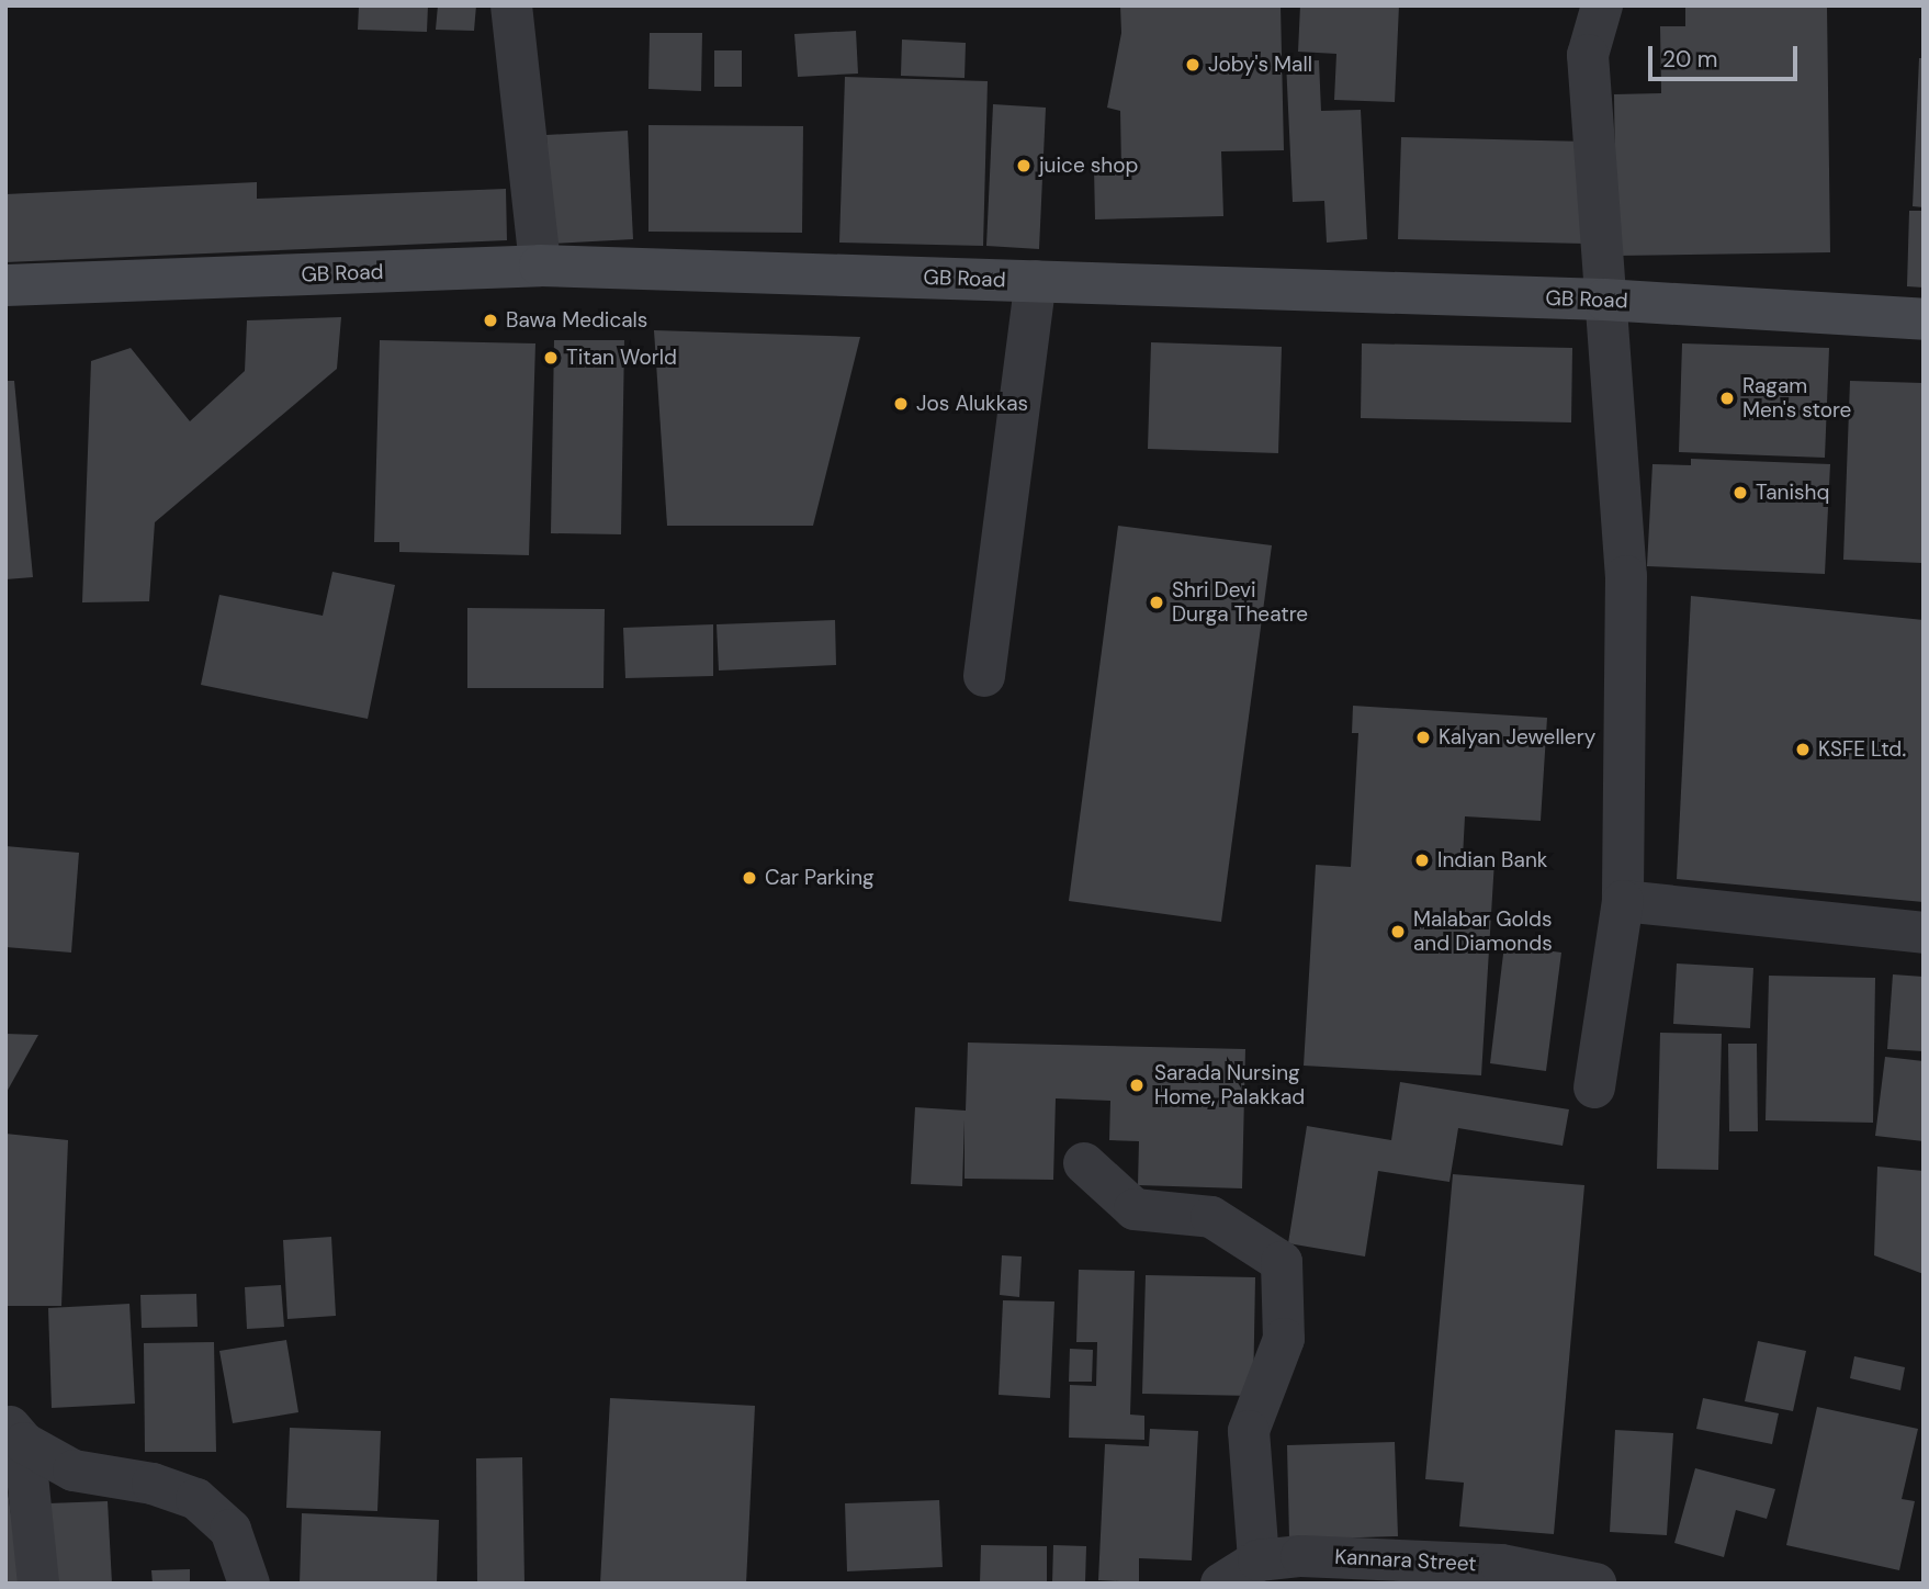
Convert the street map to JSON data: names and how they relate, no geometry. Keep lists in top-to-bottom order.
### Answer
{
  "streets": {
    "street": ["GB Road", "Kannara Street"]
  },
  "places": [
    "Joby's Mall",
    "juice shop",
    "Bawa Medicals",
    "Titan World",
    "Ragam Men's store",
    "Jos Alukkas",
    "Tanishq",
    "Shri Devi Durga Theatre",
    "Kalyan Jewellery",
    "KSFE Ltd.",
    "Indian Bank",
    "Car Parking",
    "Malabar Golds and Diamonds",
    "Sarada Nursing Home, Palakkad"
  ],
  "scale_bar": "20 m"
}
